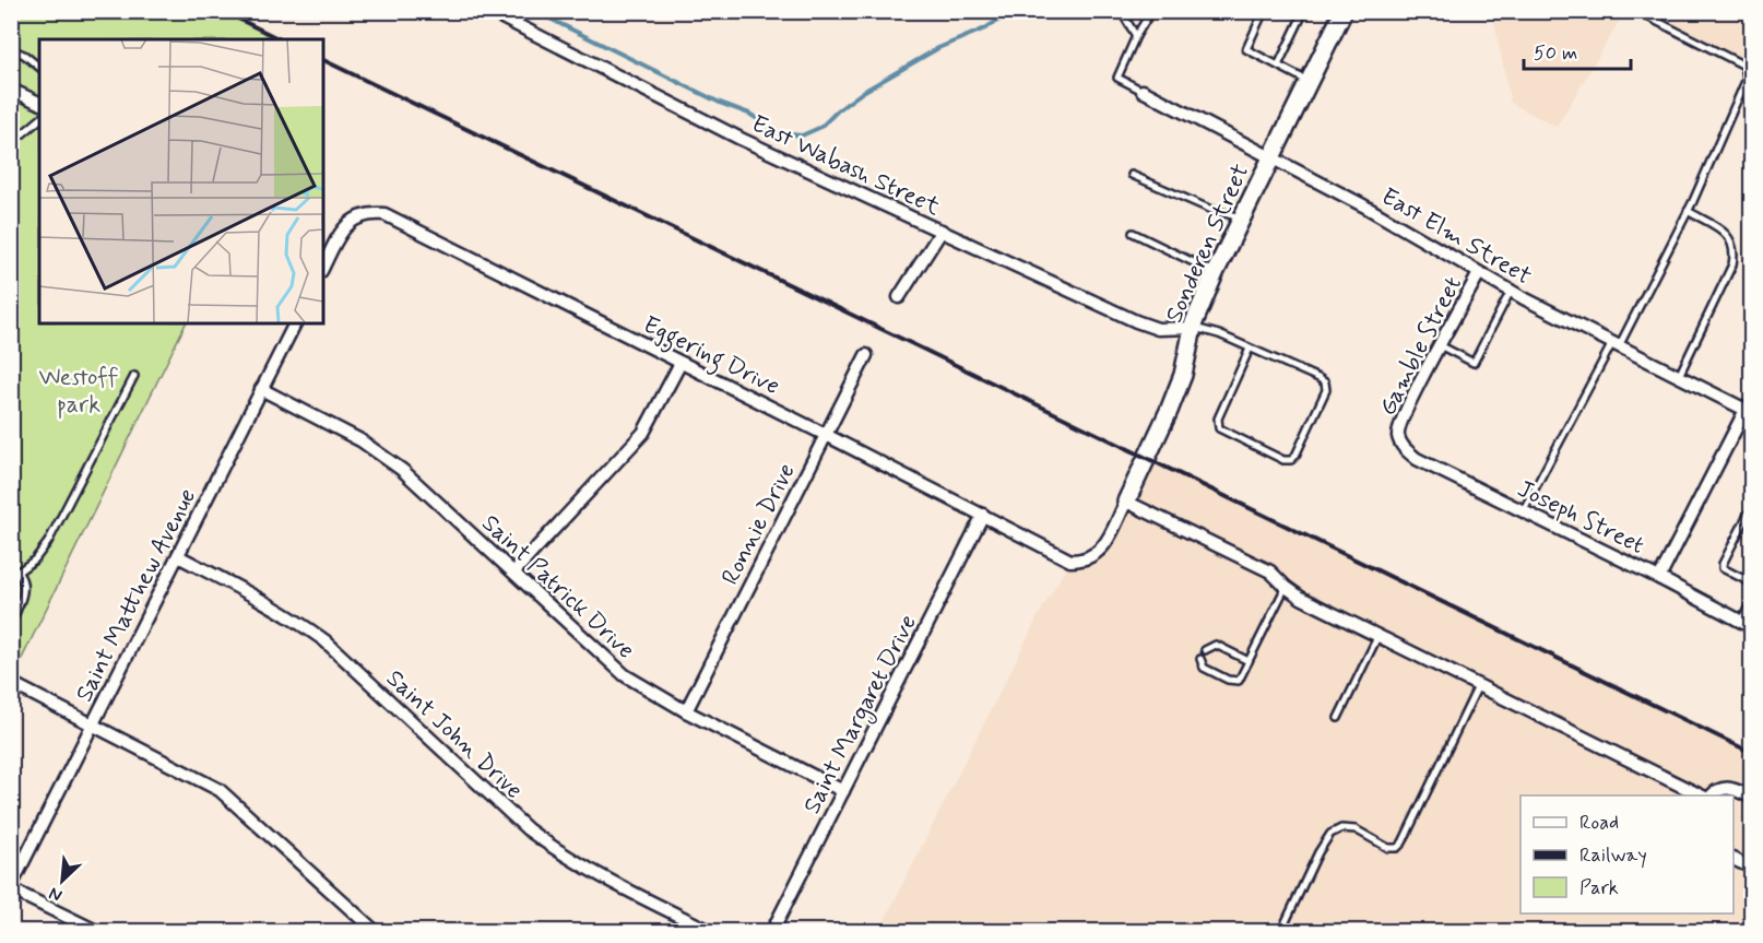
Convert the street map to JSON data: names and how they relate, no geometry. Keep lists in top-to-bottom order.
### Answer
{
  "streets": {
    "street": [
      "East Wabash Street",
      "East Elm Street",
      "Sonderen Street",
      "Gamble Street",
      "Eggering Drive",
      "Joseph Street",
      "Ronnie Drive",
      "Saint Patrick Drive",
      "Saint Matthew Avenue",
      "Saint Margaret Drive",
      "Saint John Drive"
    ]
  },
  "crossings": [
    ["East Wabash Street", "Sonderen Street"],
    ["East Elm Street", "Sonderen Street"],
    ["East Elm Street", "Gamble Street"],
    ["Sonderen Street", "Eggering Drive"],
    ["Gamble Street", "Joseph Street"],
    ["Eggering Drive", "Ronnie Drive"],
    ["Eggering Drive", "Saint Margaret Drive"],
    ["Ronnie Drive", "Saint Patrick Drive"],
    ["Saint Patrick Drive", "Saint Matthew Avenue"],
    ["Saint Patrick Drive", "Saint Margaret Drive"],
    ["Saint Matthew Avenue", "Saint John Drive"]
  ],
  "parks": ["Westoff park"],
  "legend": ["Road", "Railway", "Park"],
  "scale_bar": "50 m",
  "north": "bottom left"
}
